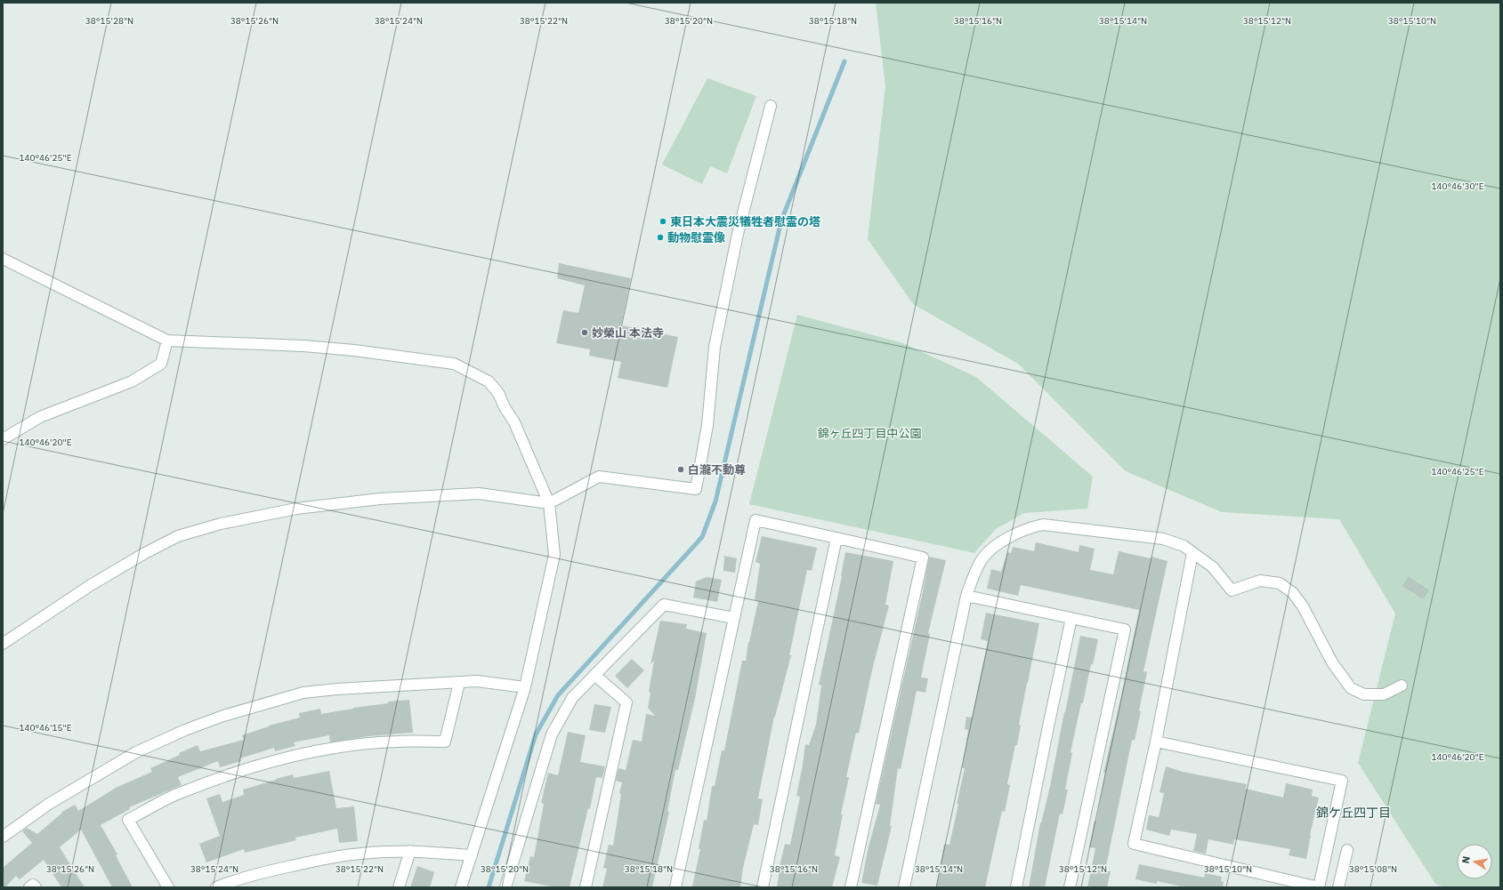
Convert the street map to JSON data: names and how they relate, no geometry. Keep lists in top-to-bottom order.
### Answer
{
  "districts": ["錦ケ丘四丁目"],
  "parks": ["錦ヶ丘四丁目中公園"],
  "places": [
    "東日本大震災犠牲者慰霊の塔",
    "動物慰霊像",
    "妙榮山 本法寺",
    "白瀧不動尊"
  ],
  "north": "left",
  "coordinates": [
    "38°15'28\"N",
    "38°15'26\"N",
    "38°15'24\"N",
    "38°15'22\"N",
    "38°15'20\"N",
    "38°15'18\"N",
    "38°15'16\"N",
    "38°15'14\"N",
    "38°15'12\"N",
    "38°15'10\"N",
    "140°46'25\"E",
    "140°46'30\"E",
    "140°46'20\"E",
    "140°46'15\"E",
    "38°15'08\"N"
  ]
}
